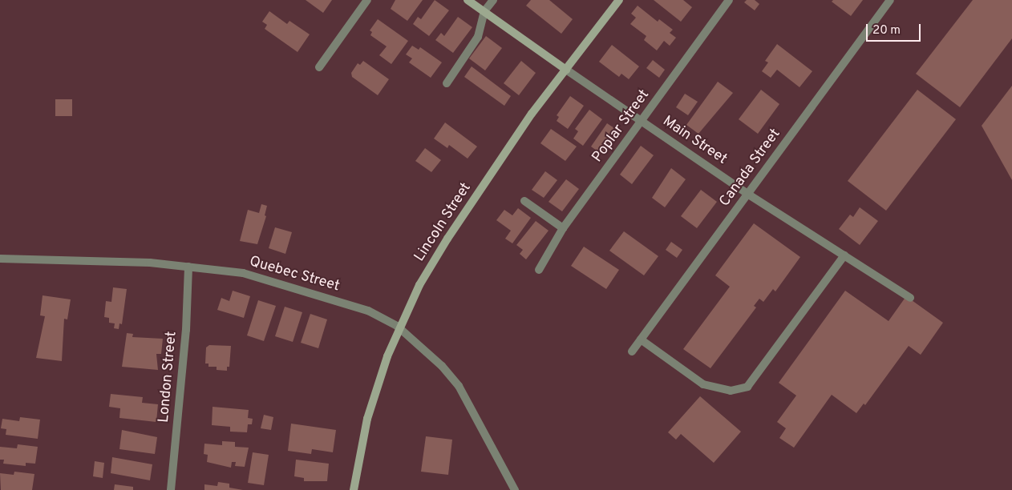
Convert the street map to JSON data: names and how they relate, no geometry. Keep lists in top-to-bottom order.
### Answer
{
  "streets": {
    "street": [
      "Poplar Street",
      "Main Street",
      "Canada Street",
      "Lincoln Street",
      "Quebec Street",
      "London Street"
    ]
  },
  "crossings": [
    ["Poplar Street", "Main Street"],
    ["Main Street", "Canada Street"],
    ["Main Street", "Lincoln Street"],
    ["Quebec Street", "London Street"]
  ],
  "scale_bar": "20 m"
}
